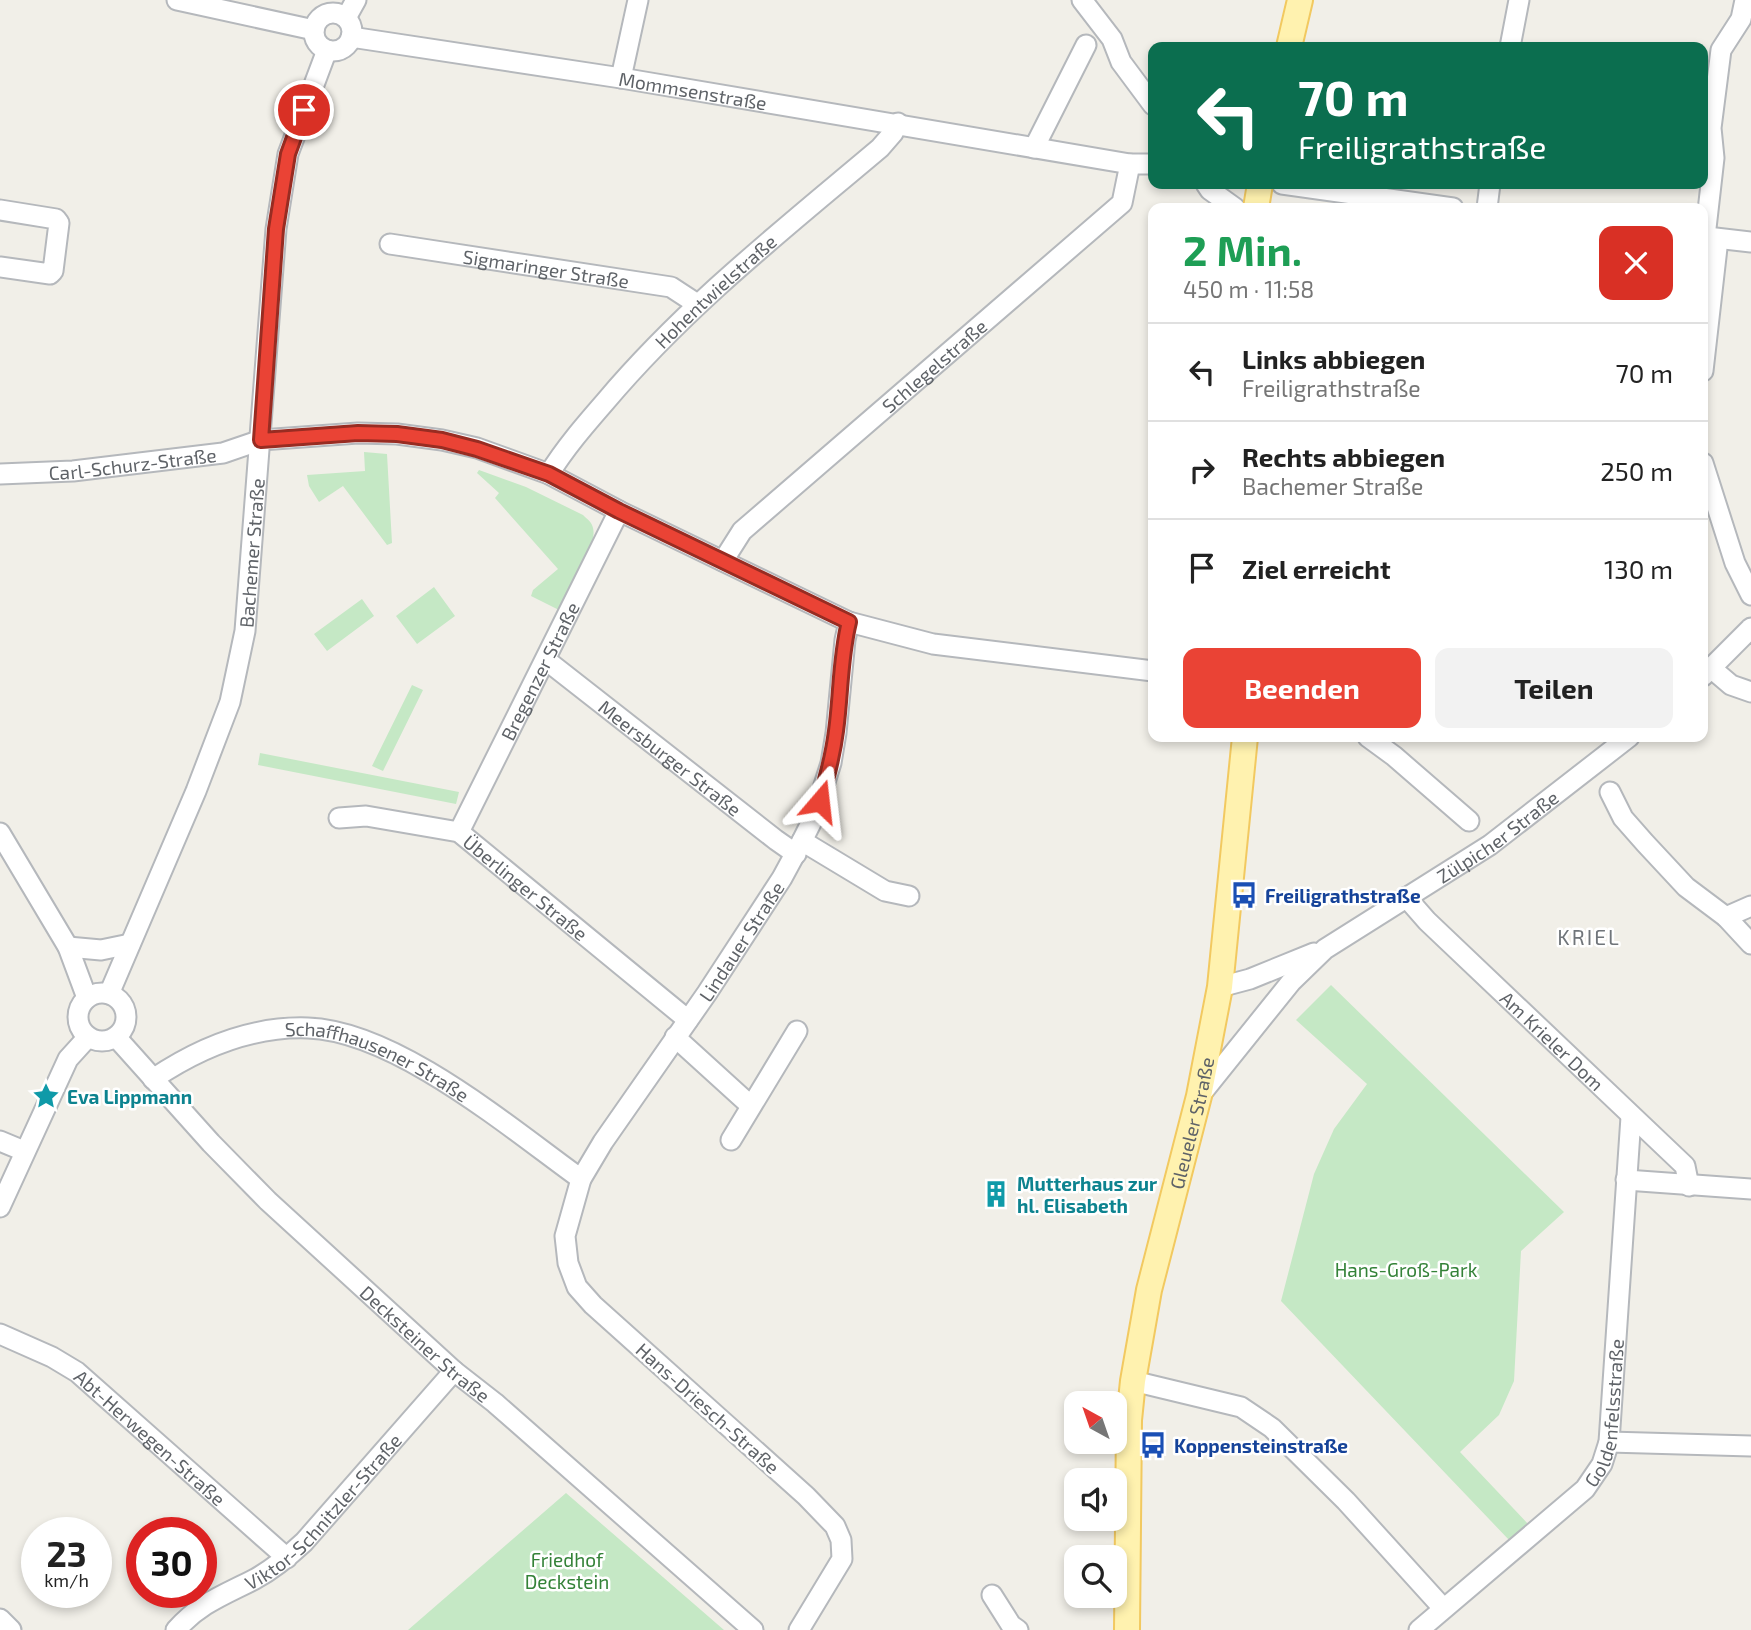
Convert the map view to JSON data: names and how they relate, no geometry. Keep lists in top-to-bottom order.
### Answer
{
  "streets": {
    "main road": ["Gleueler Straße"],
    "street": [
      "Mommsenstraße",
      "Sigmaringer Straße",
      "Hohentwielstraße",
      "Schlegelstraße",
      "Carl-Schurz-Straße",
      "Bachemer Straße",
      "Bregenzer Straße",
      "Meersburger Straße",
      "Zülpicher Straße",
      "Überlinger Straße",
      "Lindauer Straße",
      "Am Krieler Dom",
      "Schaffhausener Straße",
      "Decksteiner Straße",
      "Hans-Driesch-Straße",
      "Goldenfelsstraße",
      "Abt-Herwegen-Straße",
      "Viktor-Schnitzler-Straße"
    ]
  },
  "crossings": [
    ["Mommsenstraße", "Hohentwielstraße"],
    ["Mommsenstraße", "Schlegelstraße"],
    ["Mommsenstraße", "Bachemer Straße"],
    ["Sigmaringer Straße", "Hohentwielstraße"],
    ["Carl-Schurz-Straße", "Bachemer Straße"],
    ["Bachemer Straße", "Decksteiner Straße"],
    ["Bregenzer Straße", "Meersburger Straße"],
    ["Bregenzer Straße", "Überlinger Straße"],
    ["Meersburger Straße", "Lindauer Straße"],
    ["Zülpicher Straße", "Am Krieler Dom"],
    ["Zülpicher Straße", "Gleueler Straße"],
    ["Überlinger Straße", "Lindauer Straße"],
    ["Lindauer Straße", "Schaffhausener Straße"],
    ["Lindauer Straße", "Hans-Driesch-Straße"],
    ["Am Krieler Dom", "Goldenfelsstraße"],
    ["Schaffhausener Straße", "Decksteiner Straße"],
    ["Schaffhausener Straße", "Hans-Driesch-Straße"],
    ["Decksteiner Straße", "Viktor-Schnitzler-Straße"],
    ["Abt-Herwegen-Straße", "Viktor-Schnitzler-Straße"]
  ],
  "districts": ["KRIEL"],
  "parks": ["Hans-Groß-Park", "Friedhof Deckstein"],
  "places": {
    "bus stop": ["Freiligrathstraße", "Koppensteinstraße"],
    "place": ["Eva Lippmann"],
    "building": ["Mutterhaus zur hl. Elisabeth"]
  },
  "north": "top left",
  "page": {
    "turn": ["70 m", "Freiligrathstraße"],
    "heading": ["2 Min.", "450 m · 11:58"],
    "list": [
      {
        "name": "Links abbiegen",
        "note": "Freiligrathstraße",
        "value": "70 m"
      },
      {
        "name": "Rechts abbiegen",
        "note": "Bachemer Straße",
        "value": "250 m"
      },
      {
        "name": "Ziel erreicht",
        "value": "130 m"
      }
    ],
    "buttons": ["Beenden", "Teilen"],
    "speed": "23 km/h",
    "limit": "30"
  }
}
